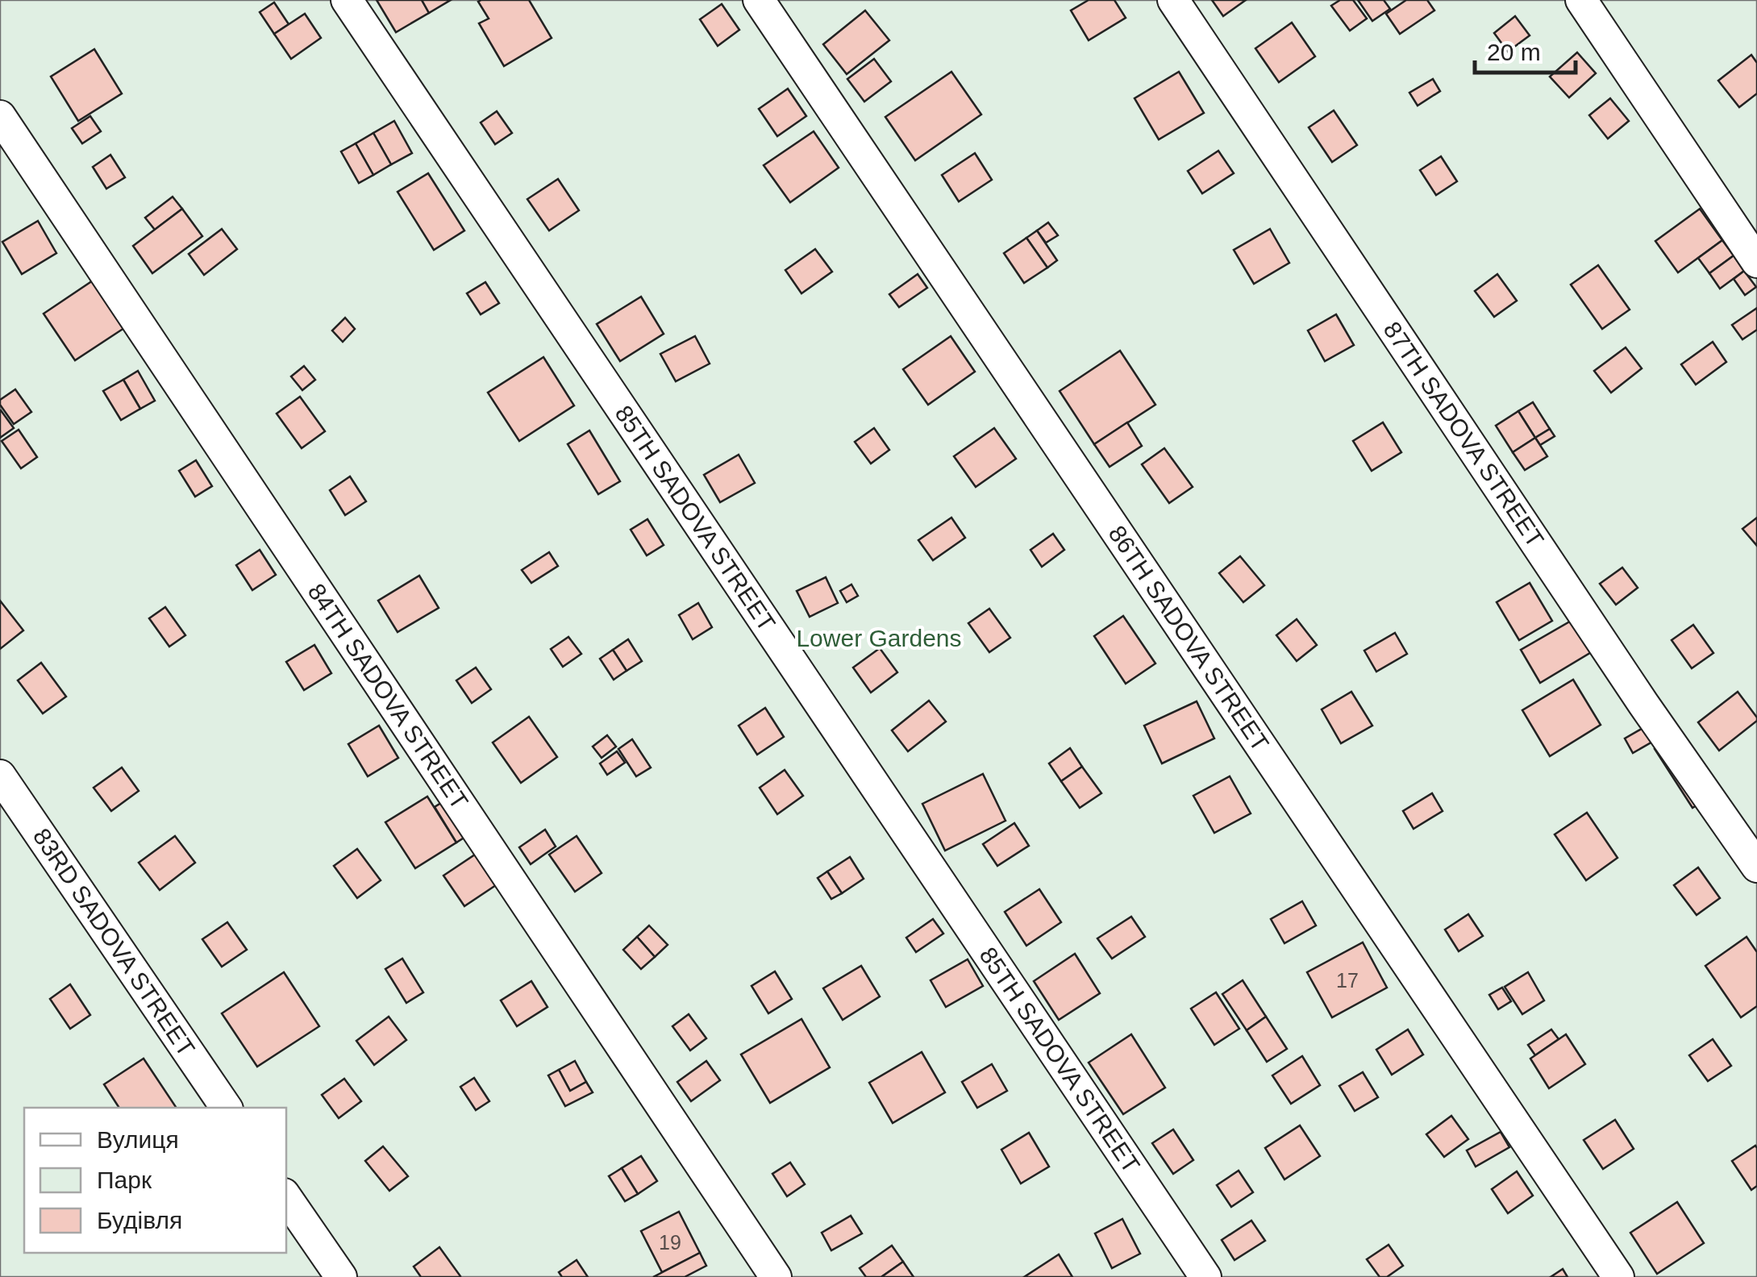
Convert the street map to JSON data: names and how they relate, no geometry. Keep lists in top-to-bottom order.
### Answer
{
  "streets": {
    "street": [
      "87TH SADOVA STREET",
      "85TH SADOVA STREET",
      "86TH SADOVA STREET",
      "84TH SADOVA STREET",
      "83RD SADOVA STREET"
    ]
  },
  "parks": ["Lower Gardens"],
  "house_numbers": ["17", "19"],
  "legend": ["Вулиця", "Парк", "Будівля"],
  "scale_bar": "20 m"
}
